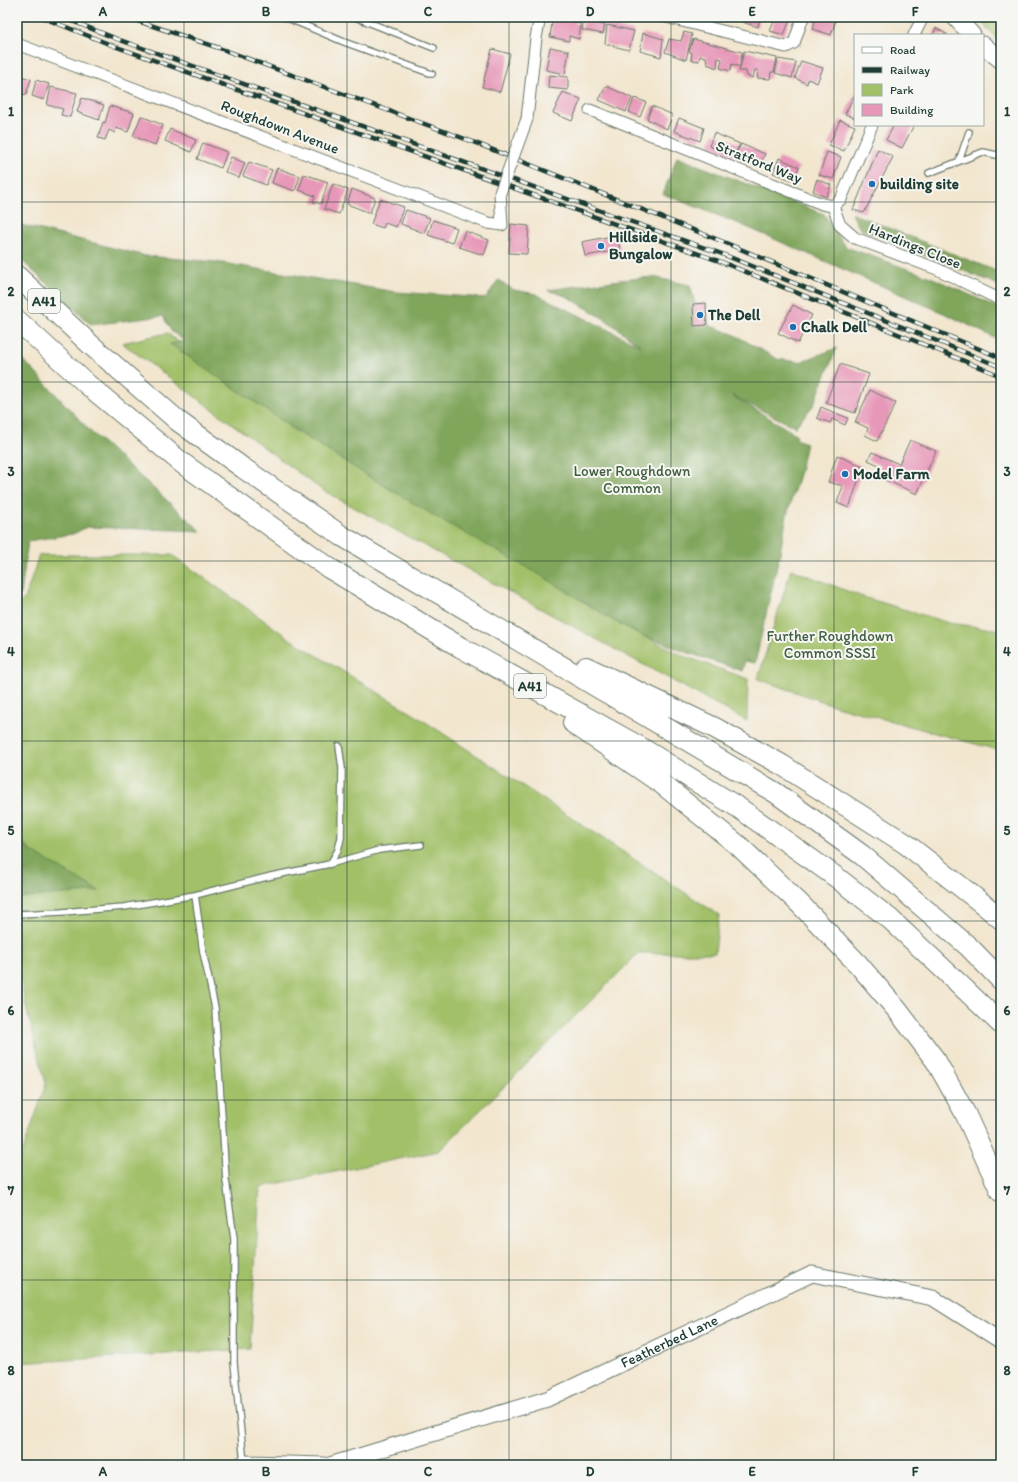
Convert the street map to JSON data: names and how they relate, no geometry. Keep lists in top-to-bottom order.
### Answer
{
  "streets": {
    "highway": ["A41"],
    "street": [
      "Roughdown Avenue",
      "Stratford Way",
      "Hardings Close",
      "Featherbed Lane"
    ]
  },
  "crossings": [
    ["Stratford Way", "Hardings Close"]
  ],
  "parks": ["Lower Roughdown Common", "Further Roughdown Common SSSI"],
  "places": [
    "building site",
    "Hillside Bungalow",
    "The Dell",
    "Chalk Dell",
    "Model Farm"
  ],
  "legend": [
    "Road",
    "Railway",
    "Park",
    "Building"
  ],
  "grid": {
    "columns": [
      "A",
      "B",
      "C",
      "D",
      "E",
      "F"
    ],
    "rows": [
      "1",
      "2",
      "3",
      "4",
      "5",
      "6",
      "7",
      "8"
    ]
  }
}
